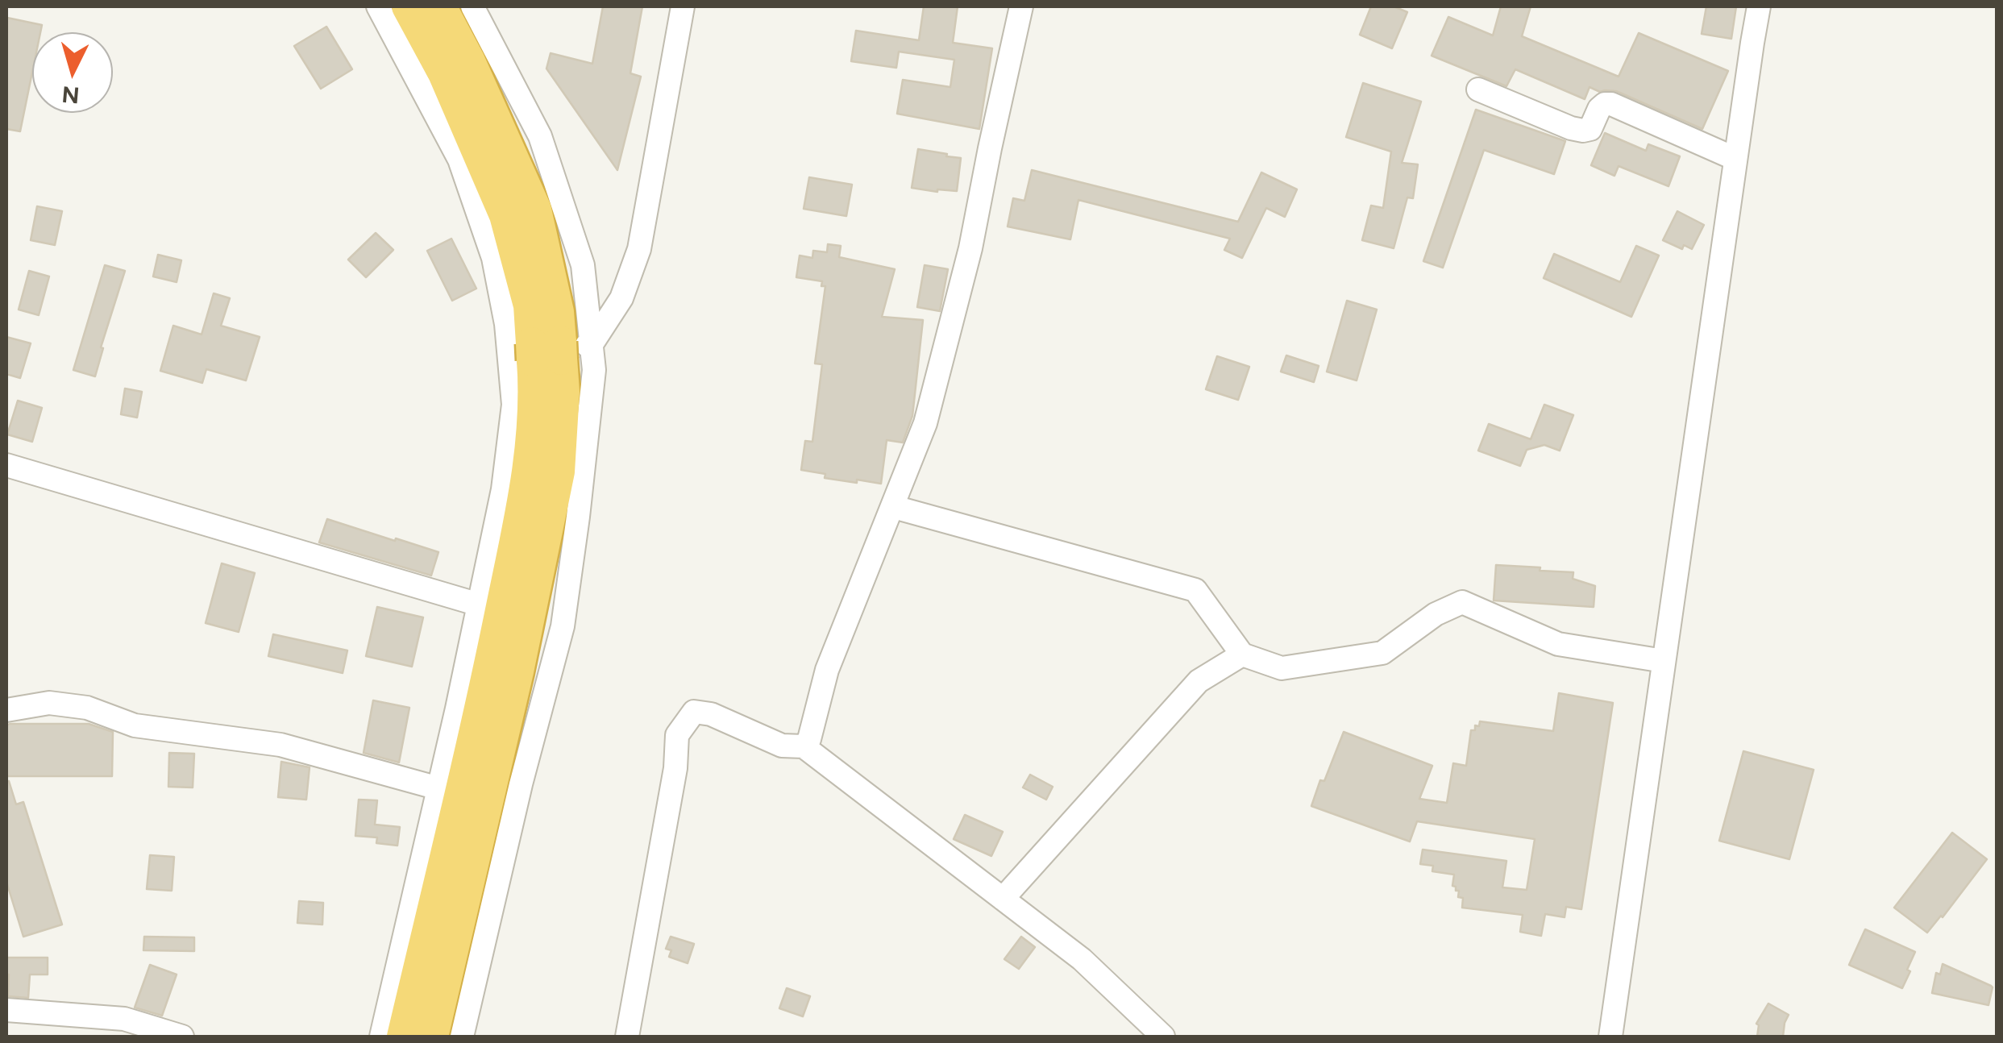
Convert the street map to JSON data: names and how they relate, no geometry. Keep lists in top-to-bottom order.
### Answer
{
  "north": "bottom"
}
